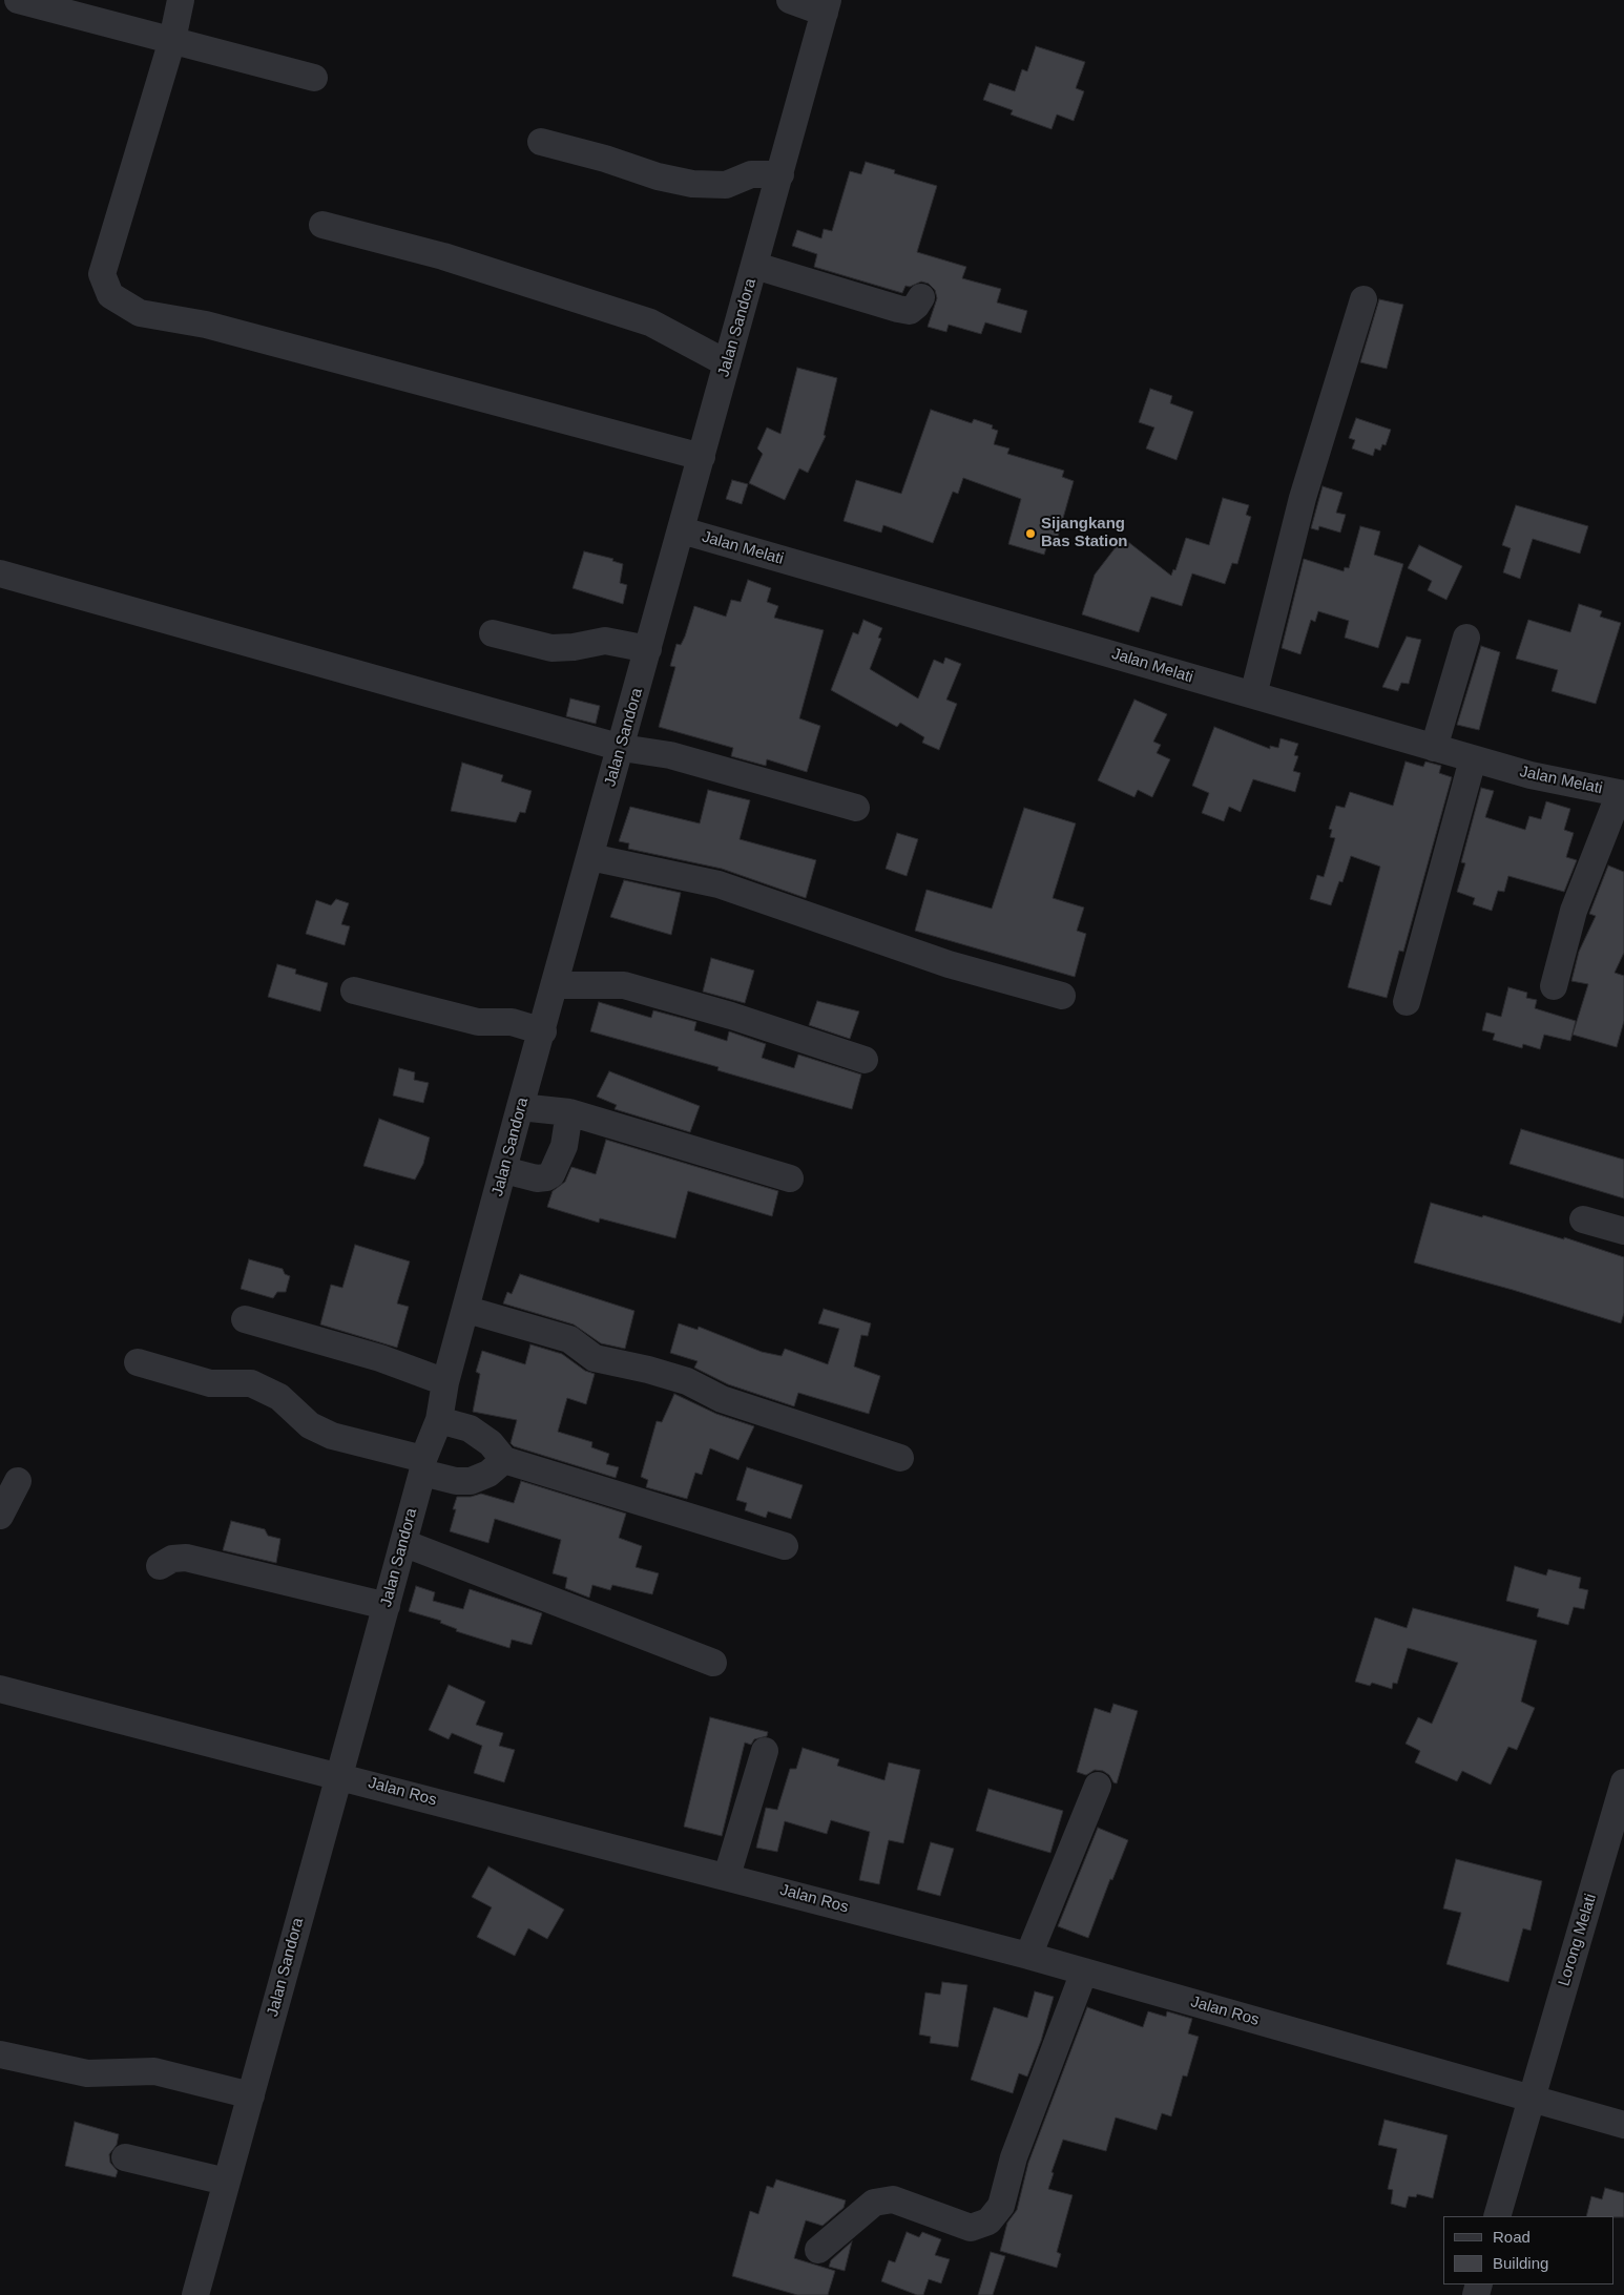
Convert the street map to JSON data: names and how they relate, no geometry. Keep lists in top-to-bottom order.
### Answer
{
  "streets": {
    "street": [
      "Jalan Sandora",
      "Jalan Melati",
      "Jalan Ros",
      "Lorong Melati"
    ]
  },
  "crossings": [
    ["Jalan Sandora", "Jalan Melati"],
    ["Jalan Sandora", "Jalan Ros"],
    ["Jalan Ros", "Lorong Melati"]
  ],
  "places": ["Sijangkang Bas Station"],
  "legend": ["Road", "Building"]
}
